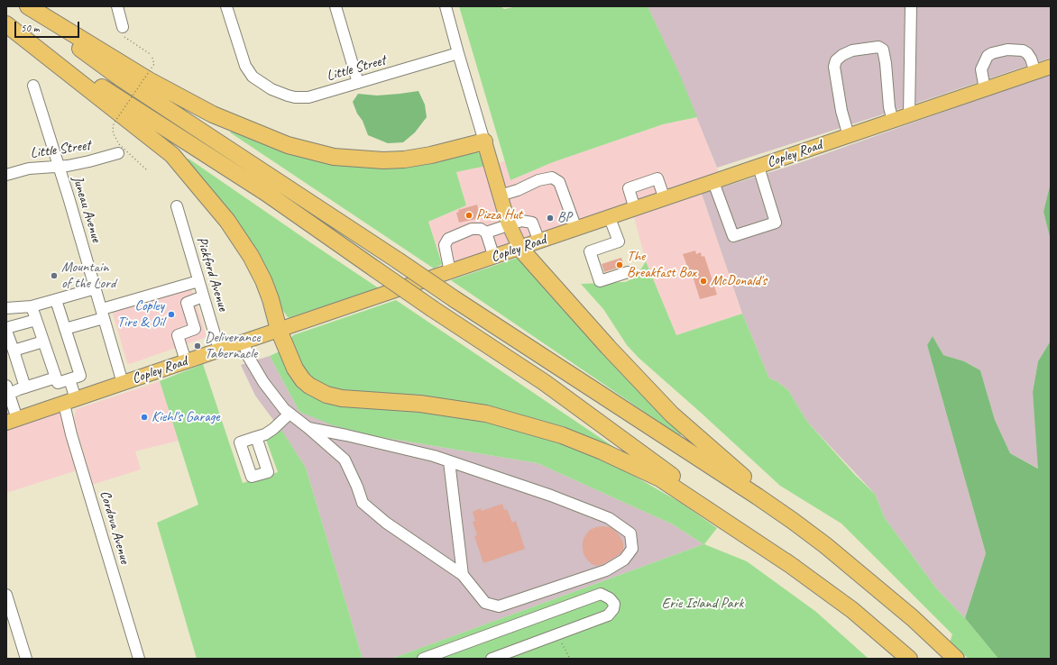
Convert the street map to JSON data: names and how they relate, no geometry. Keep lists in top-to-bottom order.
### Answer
{
  "streets": {
    "main road": ["Copley Road"],
    "street": [
      "Little Street",
      "Juneau Avenue",
      "Pickford Avenue",
      "Cordova Avenue"
    ]
  },
  "crossings": [
    ["Little Street", "Juneau Avenue"],
    ["Copley Road", "Juneau Avenue"],
    ["Copley Road", "Pickford Avenue"],
    ["Copley Road", "Cordova Avenue"]
  ],
  "parks": ["Erie Island Park"],
  "places": [
    "Pizza Hut",
    "BP",
    "The Breakfast Box",
    "Mountain of the Lord",
    "McDonald's",
    "Copley Tire & Oil",
    "Deliverance Tabernacle",
    "Kiehl's Garage"
  ],
  "scale_bar": "50 m"
}
